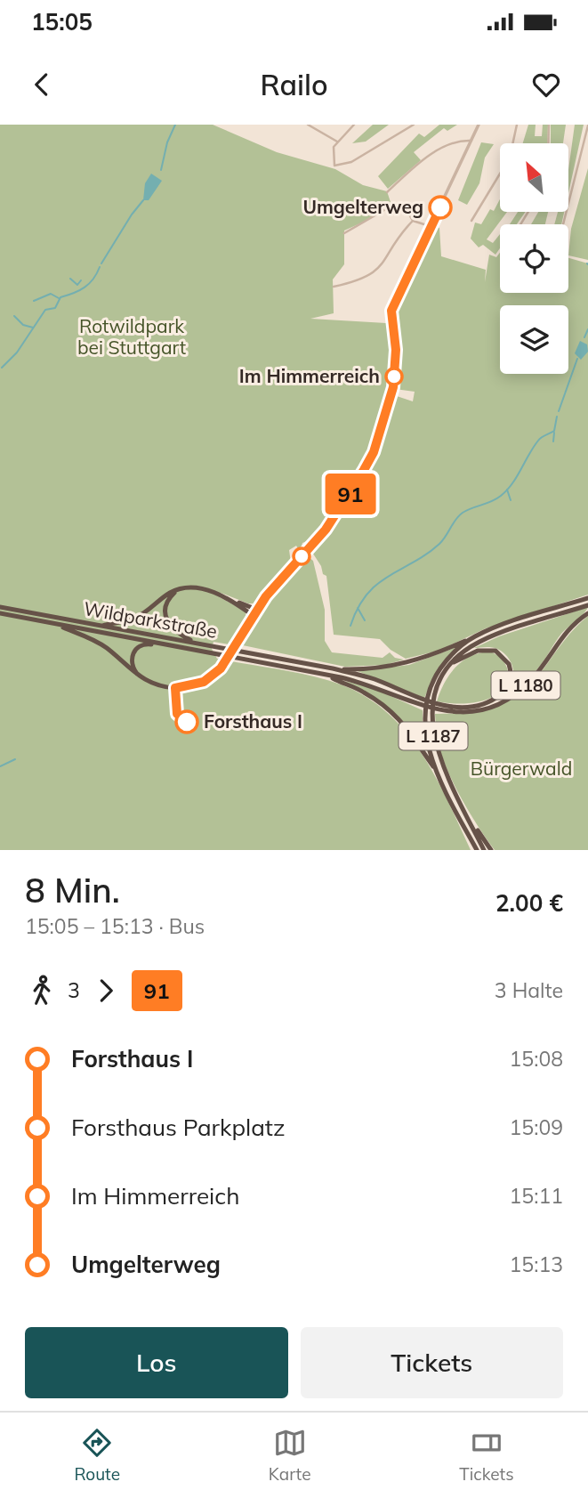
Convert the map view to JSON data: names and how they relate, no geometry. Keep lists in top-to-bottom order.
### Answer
{
  "streets": {
    "highway": ["Wildparkstraße", "L 1180", "L 1187"]
  },
  "crossings": [
    ["Wildparkstraße", "L 1180"],
    ["Wildparkstraße", "L 1187"],
    ["L 1180", "L 1187"]
  ],
  "parks": ["Rotwildpark bei Stuttgart", "Bürgerwald"],
  "places": ["Umgelterweg", "Im Himmerreich", "Forsthaus I"],
  "lines": ["bus line 91"],
  "north": "top left",
  "page": {
    "status": "15:05",
    "header": "Railo",
    "on_map": "91",
    "heading": ["8 Min.", "15:05 – 15:13 · Bus", "2.00 €"],
    "legs": ["3", "91", "3 Halte"],
    "list": [
      {
        "name": "Forsthaus I",
        "value": "15:08"
      },
      {
        "name": "Forsthaus Parkplatz",
        "value": "15:09"
      },
      {
        "name": "Im Himmerreich",
        "value": "15:11"
      },
      {
        "name": "Umgelterweg",
        "value": "15:13"
      }
    ],
    "buttons": ["Los", "Tickets"],
    "tabs": ["Route", "Karte", "Tickets"]
  }
}
